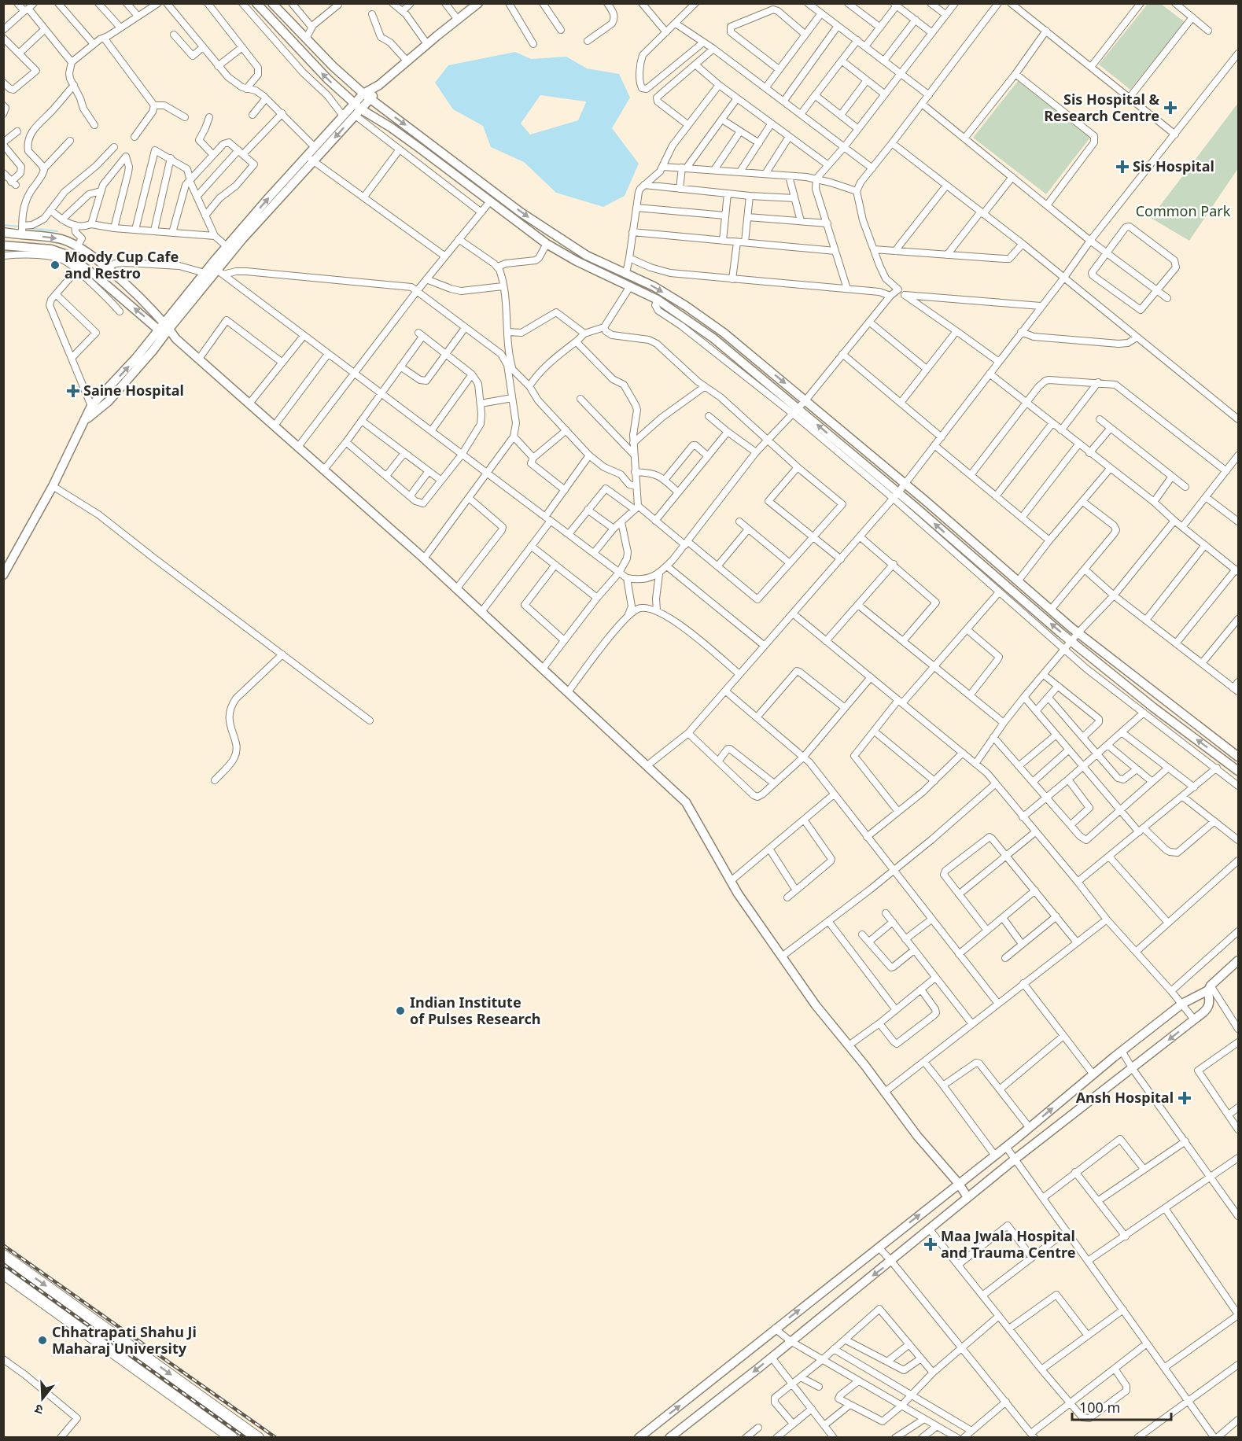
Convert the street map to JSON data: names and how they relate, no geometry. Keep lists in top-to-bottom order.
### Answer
{
  "parks": ["Common Park"],
  "places": {
    "health": [
      "Sis Hospital & Research Centre",
      "Sis Hospital",
      "Saine Hospital",
      "Ansh Hospital",
      "Maa Jwala Hospital and Trauma Centre"
    ],
    "other": ["Moody Cup Cafe and Restro", "Indian Institute of Pulses Research", "Chhatrapati Shahu Ji Maharaj University"]
  },
  "scale_bar": "100 m",
  "north": "bottom"
}
